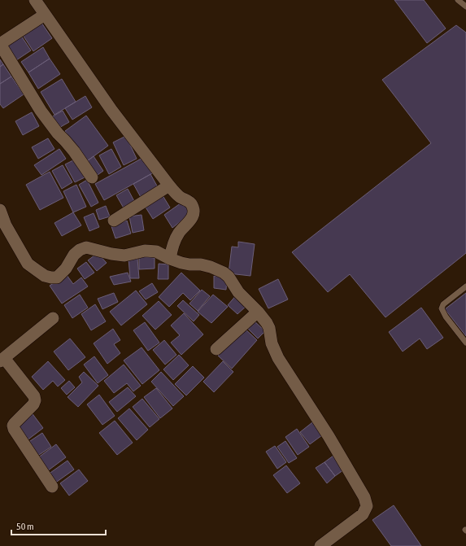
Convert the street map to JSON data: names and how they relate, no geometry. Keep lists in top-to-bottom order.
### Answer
{
  "scale_bar": "50 m"
}
